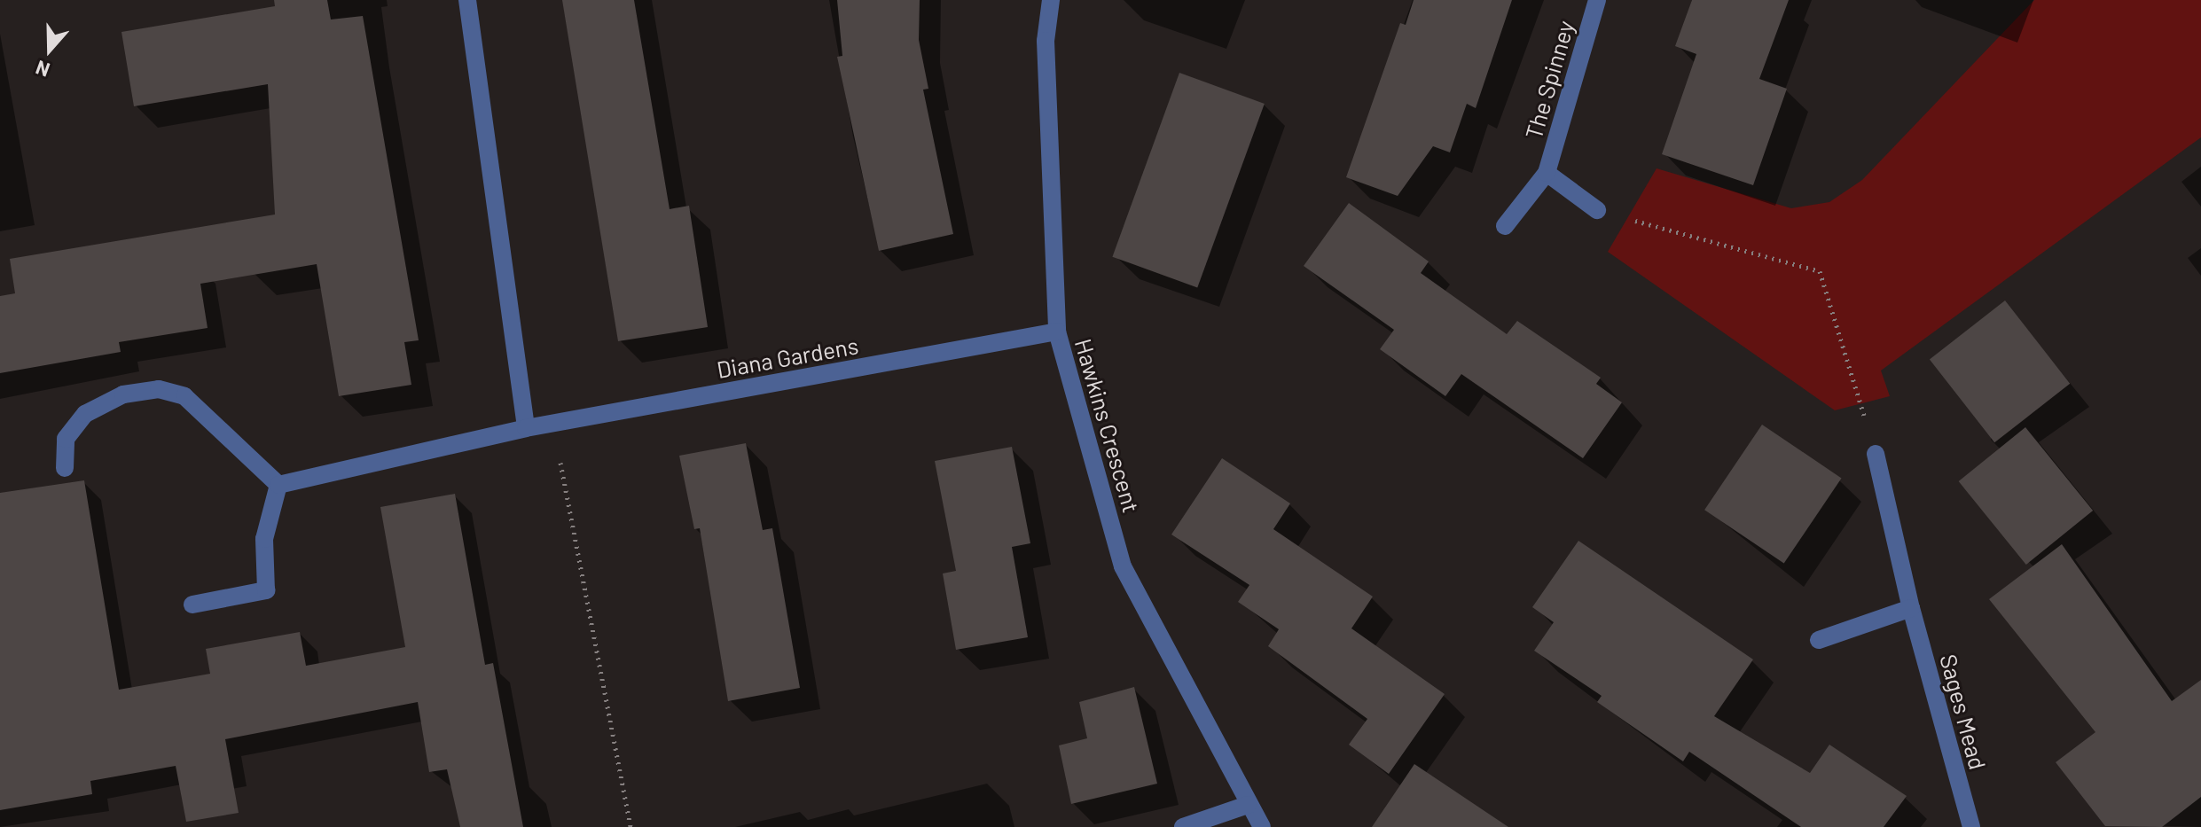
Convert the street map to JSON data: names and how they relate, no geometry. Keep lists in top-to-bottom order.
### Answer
{
  "streets": {
    "street": [
      "The Spinney",
      "Diana Gardens",
      "Hawkins Crescent",
      "Sages Mead"
    ]
  },
  "crossings": [
    ["Diana Gardens", "Hawkins Crescent"]
  ],
  "north": "bottom"
}
